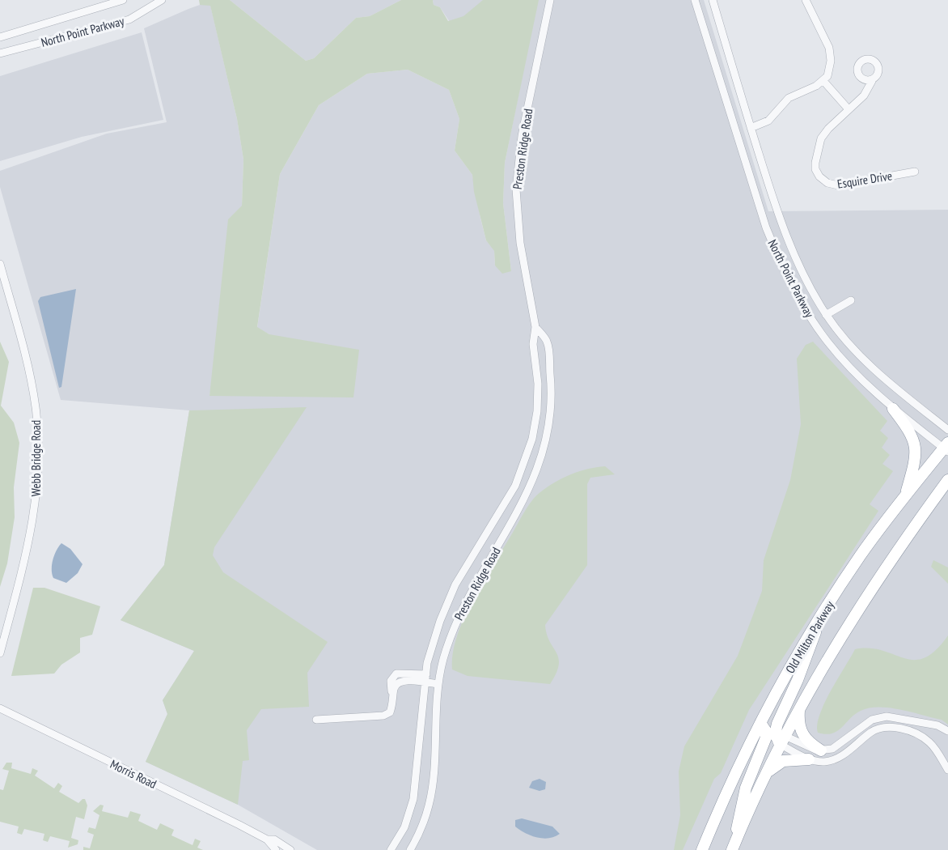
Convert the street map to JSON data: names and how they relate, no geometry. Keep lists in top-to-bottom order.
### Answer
{
  "streets": {
    "highway": ["Old Milton Parkway"],
    "street": [
      "North Point Parkway",
      "Preston Ridge Road",
      "Esquire Drive",
      "Webb Bridge Road",
      "Morris Road"
    ]
  },
  "crossings": [
    ["North Point Parkway", "Old Milton Parkway"]
  ]
}
